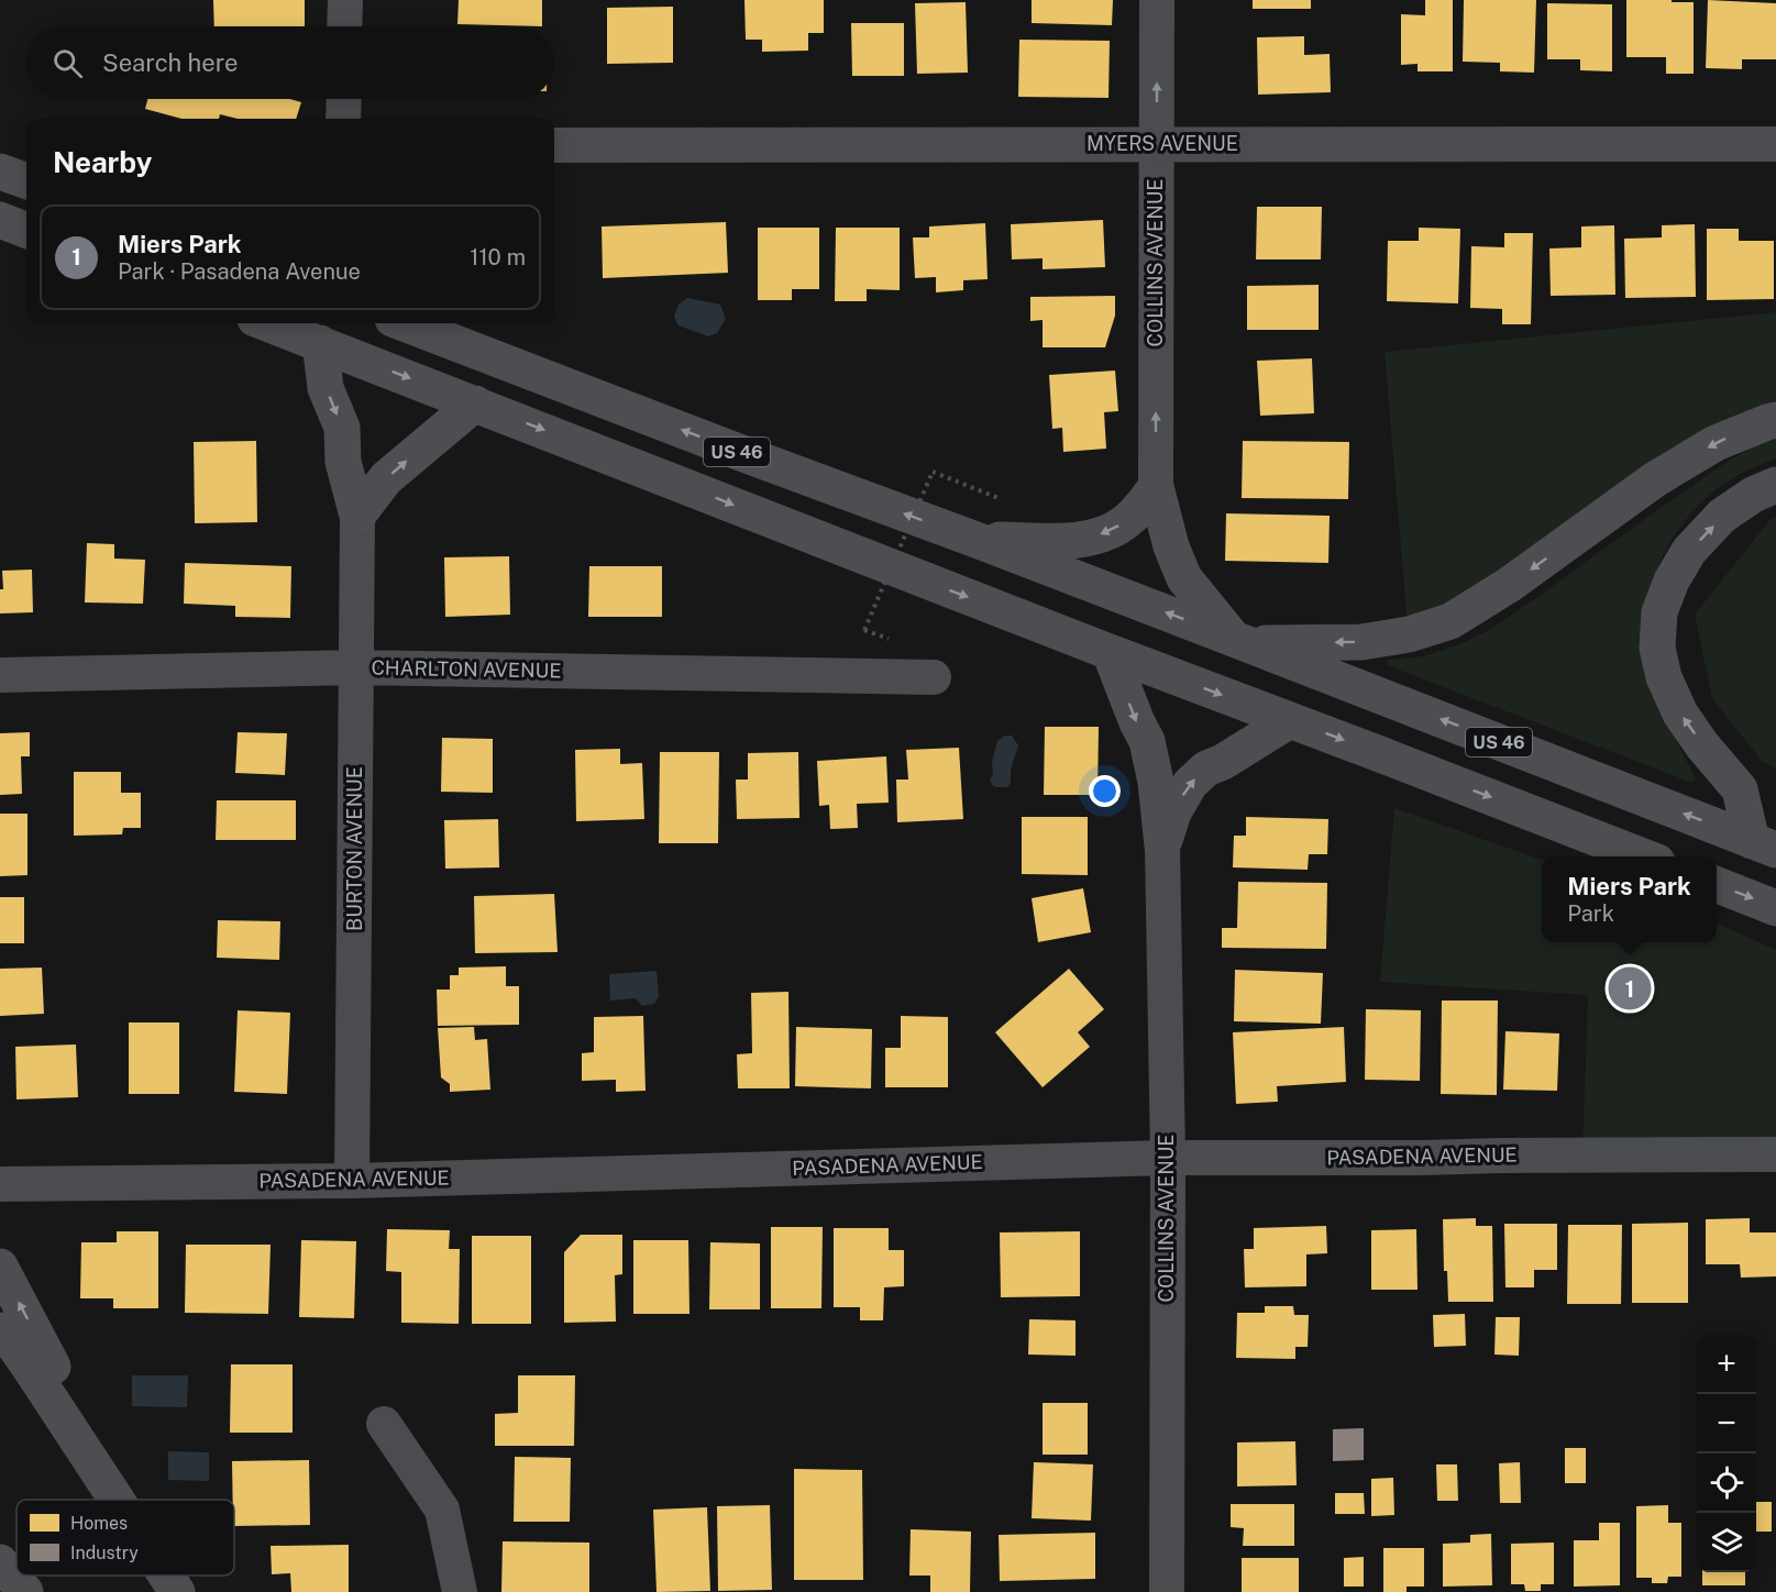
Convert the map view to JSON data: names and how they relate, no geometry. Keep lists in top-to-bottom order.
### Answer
{
  "streets": {
    "highway": ["US 46"],
    "street": [
      "MYERS AVENUE",
      "COLLINS AVENUE",
      "CHARLTON AVENUE",
      "BURTON AVENUE",
      "PASADENA AVENUE"
    ]
  },
  "crossings": [
    ["MYERS AVENUE", "COLLINS AVENUE"],
    ["COLLINS AVENUE", "PASADENA AVENUE"],
    ["CHARLTON AVENUE", "BURTON AVENUE"],
    ["BURTON AVENUE", "PASADENA AVENUE"]
  ],
  "one_way": ["COLLINS AVENUE"],
  "legend": ["Homes", "Industry"],
  "page": {
    "search": "Search here",
    "heading": "Nearby",
    "list": [
      {
        "mark": "1",
        "name": "Miers Park",
        "note": "Park · Pasadena Avenue",
        "value": "110 m"
      }
    ],
    "popup": ["Miers Park", "Park"],
    "pins": "1",
    "map_buttons": ["+", "−"]
  }
}
